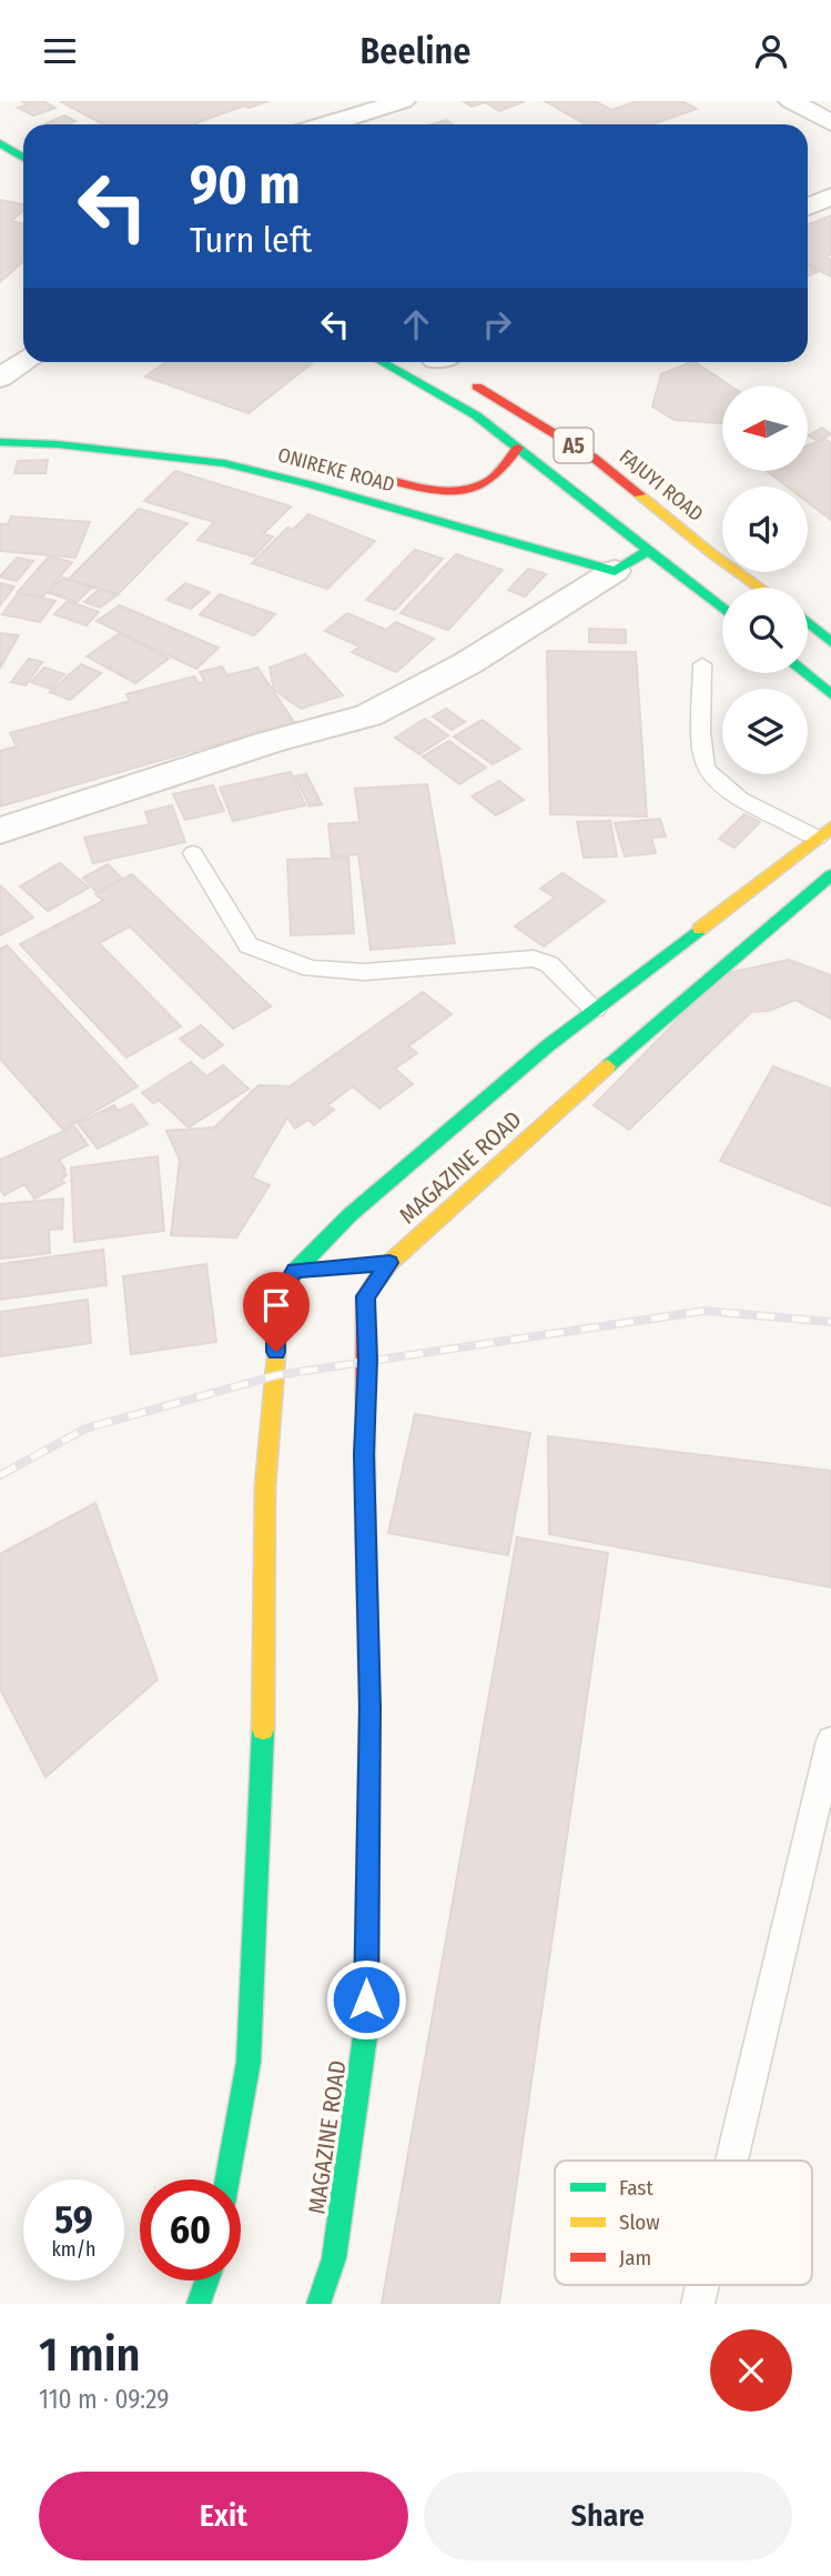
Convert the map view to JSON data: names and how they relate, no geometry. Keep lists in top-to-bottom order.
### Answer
{
  "streets": {
    "main road": [
      "A5",
      "ONIREKE ROAD",
      "FAJUYI ROAD",
      "MAGAZINE ROAD"
    ]
  },
  "crossings": [
    ["A5", "ONIREKE ROAD"]
  ],
  "legend": ["Fast", "Slow", "Jam"],
  "north": "left",
  "page": {
    "header": "Beeline",
    "turn": ["90 m", "Turn left"],
    "speed": "59 km/h",
    "limit": "60",
    "heading": ["1 min", "110 m · 09:29"],
    "buttons": ["Exit", "Share"]
  }
}
